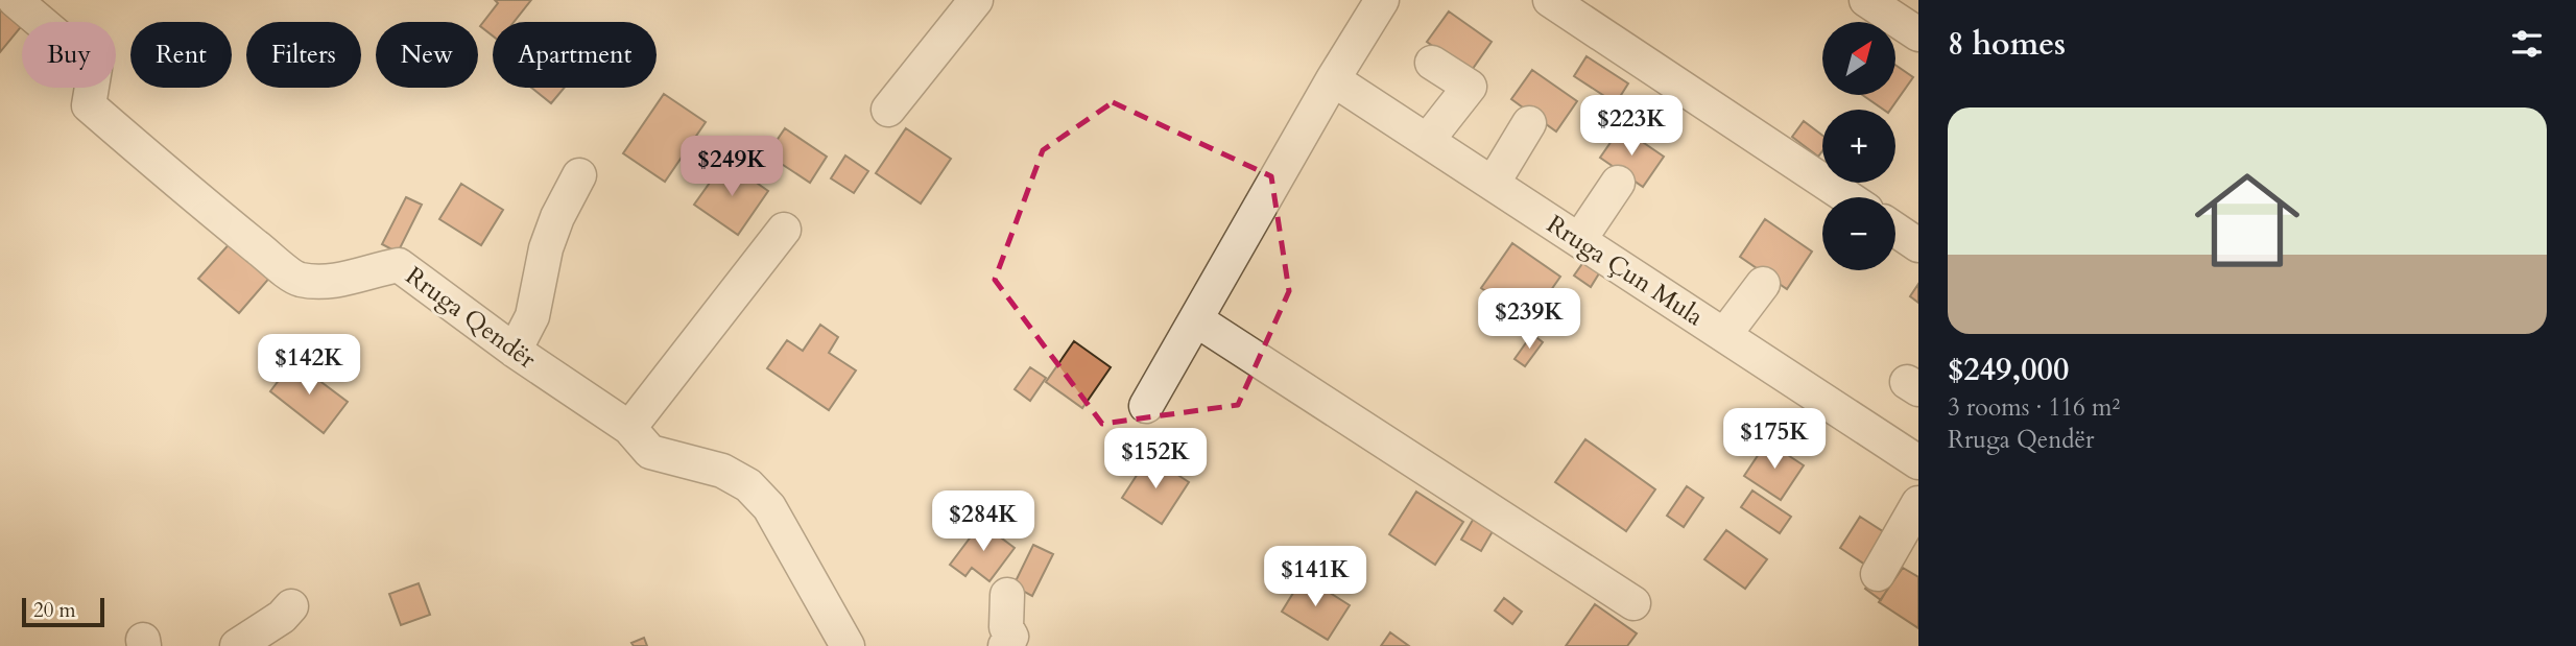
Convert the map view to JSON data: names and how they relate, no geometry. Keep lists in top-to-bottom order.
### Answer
{
  "streets": {
    "street": ["Rruga Çun Mula", "Rruga Qendër"]
  },
  "scale_bar": "20 m",
  "north": "top right",
  "page": {
    "heading": "8 homes",
    "map_buttons": ["+", "−"],
    "chip": [
      "Buy",
      "Rent",
      "Filters",
      "New",
      "Apartment"
    ],
    "list": [
      {
        "name": "$249,000",
        "note": "3 rooms · 116 m² · Rruga Qendër"
      }
    ],
    "price": [
      "$223K",
      "$249K",
      "$239K",
      "$142K",
      "$175K",
      "$152K",
      "$284K",
      "$141K"
    ],
    "scale": "20 m"
  }
}
